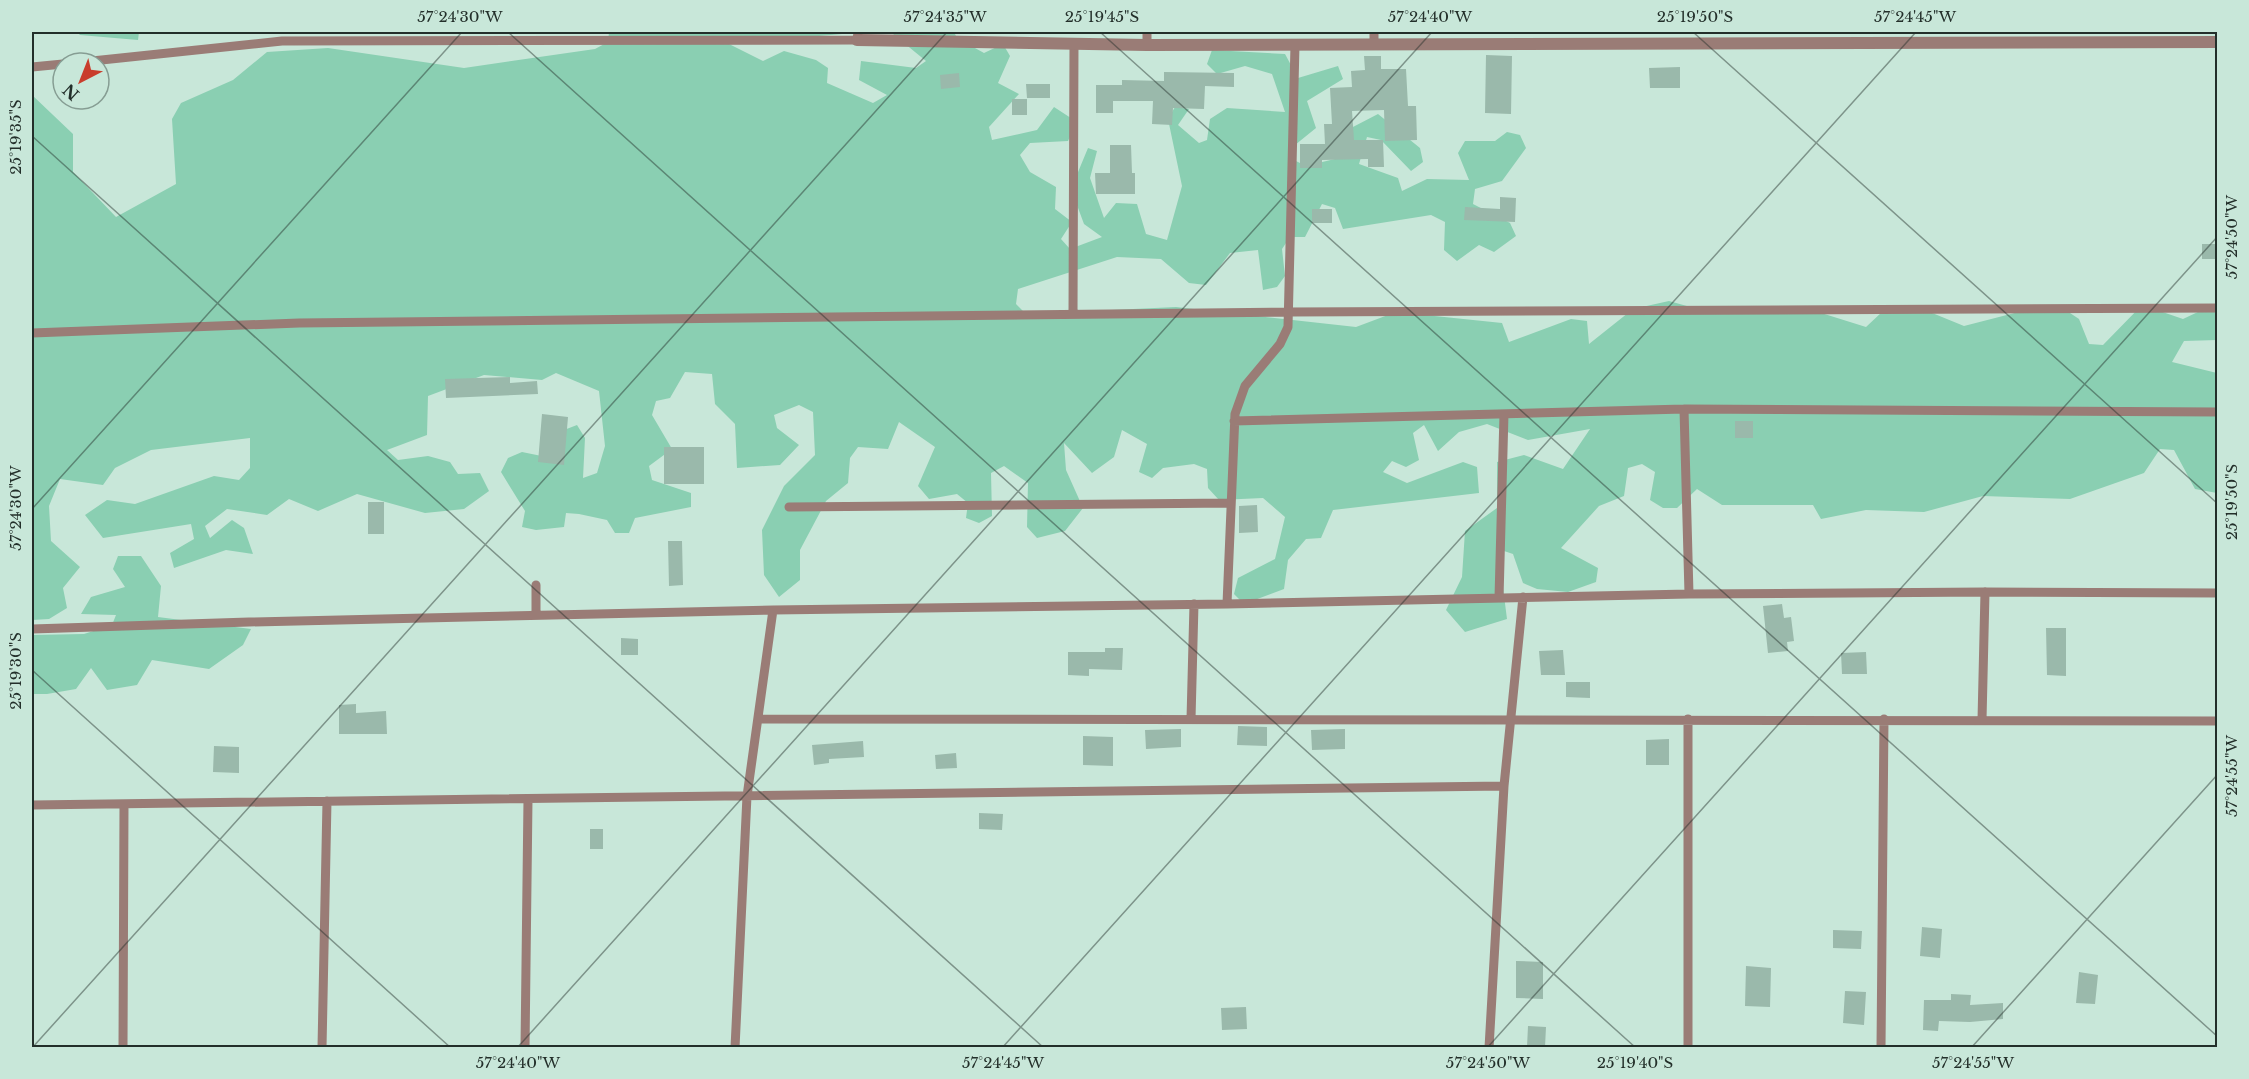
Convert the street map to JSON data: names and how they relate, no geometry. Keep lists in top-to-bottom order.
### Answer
{
  "north": "bottom left",
  "coordinates": [
    "57°24'30\"W",
    "57°24'35\"W",
    "25°19'45\"S",
    "57°24'40\"W",
    "25°19'50\"S",
    "57°24'45\"W",
    "25°19'35\"S",
    "57°24'50\"W",
    "25°19'30\"S",
    "57°24'55\"W",
    "25°19'40\"S"
  ]
}
